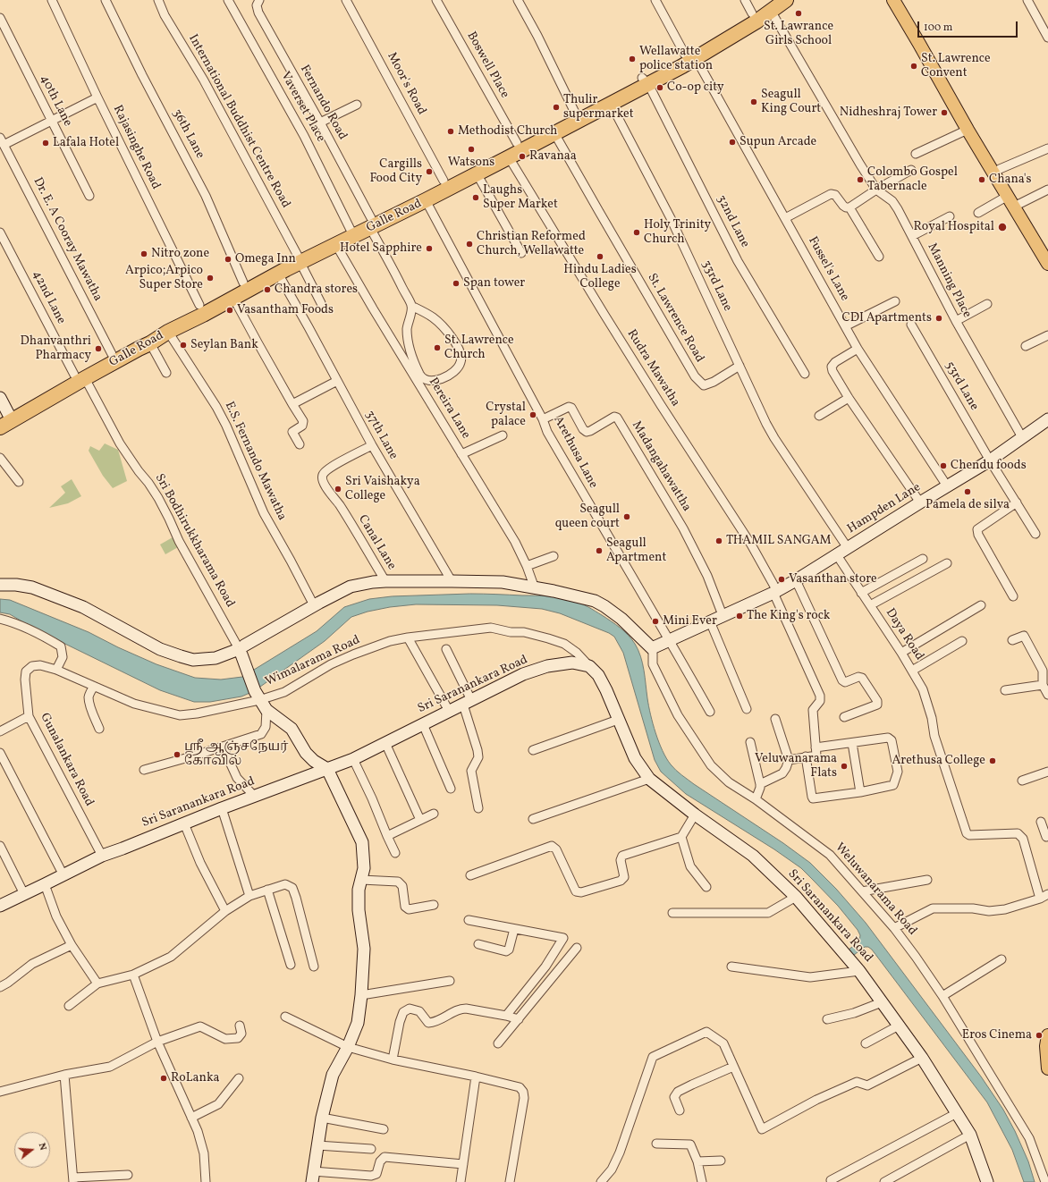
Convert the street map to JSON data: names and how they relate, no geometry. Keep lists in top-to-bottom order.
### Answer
{
  "streets": {
    "highway": ["Galle Road"],
    "street": [
      "Boswell Place",
      "Moor's Road",
      "40th Lane",
      "Fernando Road",
      "Vaverset Place",
      "International Buddhist Centre Road",
      "36th Lane",
      "Rajasinghe Road",
      "32nd Lane",
      "Dr. E. A Cooray Mawatha",
      "Fussel's Lane",
      "Manning Place",
      "33rd Lane",
      "42nd Lane",
      "St. Lawrence Road",
      "Rudra Mawatha",
      "53rd Lane",
      "Pereira Lane",
      "37th Lane",
      "Arethusa Lane",
      "E.S. Fernando Mawatha",
      "Madangahawattha",
      "Hampden Lane",
      "Sri Bodhirukkharama Road",
      "Canal Lane",
      "Daya Road",
      "Wimalarama Road",
      "Sri Saranankara Road",
      "Gunalankara Road",
      "Weluwanarama Road"
    ]
  },
  "crossings": [
    ["Boswell Place", "Galle Road"],
    ["Moor's Road", "Galle Road"],
    ["Fernando Road", "Galle Road"],
    ["Vaverset Place", "Galle Road"],
    ["International Buddhist Centre Road", "Galle Road"],
    ["36th Lane", "Galle Road"],
    ["Rajasinghe Road", "Galle Road"],
    ["Galle Road", "32nd Lane"],
    ["Galle Road", "Dr. E. A Cooray Mawatha"],
    ["Galle Road", "Fussel's Lane"],
    ["Galle Road", "Manning Place"],
    ["Galle Road", "33rd Lane"],
    ["Galle Road", "42nd Lane"],
    ["Galle Road", "St. Lawrence Road"],
    ["Galle Road", "Rudra Mawatha"],
    ["Galle Road", "Pereira Lane"],
    ["Galle Road", "37th Lane"],
    ["Galle Road", "Arethusa Lane"],
    ["Galle Road", "E.S. Fernando Mawatha"],
    ["Galle Road", "Sri Bodhirukkharama Road"],
    ["Fussel's Lane", "Hampden Lane"],
    ["Manning Place", "Hampden Lane"],
    ["33rd Lane", "St. Lawrence Road"],
    ["33rd Lane", "Hampden Lane"],
    ["42nd Lane", "Sri Bodhirukkharama Road"],
    ["Rudra Mawatha", "Hampden Lane"],
    ["53rd Lane", "Hampden Lane"],
    ["37th Lane", "Canal Lane"],
    ["Arethusa Lane", "Madangahawattha"],
    ["Arethusa Lane", "Hampden Lane"],
    ["Madangahawattha", "Hampden Lane"],
    ["Hampden Lane", "Daya Road"],
    ["Hampden Lane", "Weluwanarama Road"],
    ["Wimalarama Road", "Sri Saranankara Road"],
    ["Wimalarama Road", "Gunalankara Road"],
    ["Sri Saranankara Road", "Gunalankara Road"]
  ],
  "places": [
    "St. Lawrance Girls School",
    "Wellawatte police station",
    "St. Lawrence Convent",
    "Co-op city",
    "Seagull King Court",
    "Thulir supermarket",
    "Nidheshraj Tower",
    "Methodist Church",
    "Supun Arcade",
    "Lafala Hotel",
    "Watsons",
    "Ravanaa",
    "Cargills Food City",
    "Colombo Gospel Tabernacle",
    "Chana's",
    "Laughs Super Market",
    "Royal Hospital",
    "Holy Trinity Church",
    "Christian Reformed Church, Wellawatte",
    "Hotel Sapphire",
    "Nitro zone",
    "Hindu Ladies College",
    "Omega Inn",
    "Arpico;Arpico Super Store",
    "Span tower",
    "Chandra stores",
    "Vasantham Foods",
    "CDI Apartments",
    "Seylan Bank",
    "St. Lawrence Church",
    "Dhanvanthri Pharmacy",
    "Crystal palace",
    "Chendu foods",
    "Sri Vaishakya College",
    "Pamela de silva",
    "Seagull queen court",
    "THAMIL SANGAM",
    "Seagull Apartment",
    "Vasanthan store",
    "The King's rock",
    "Mini Ever",
    "ஸ்ரீ ஆஞ்சநேயர் கோவில்",
    "Arethusa College",
    "Veluwanarama Flats",
    "Eros Cinema",
    "RoLanka"
  ],
  "scale_bar": "100 m",
  "north": "right"
}
